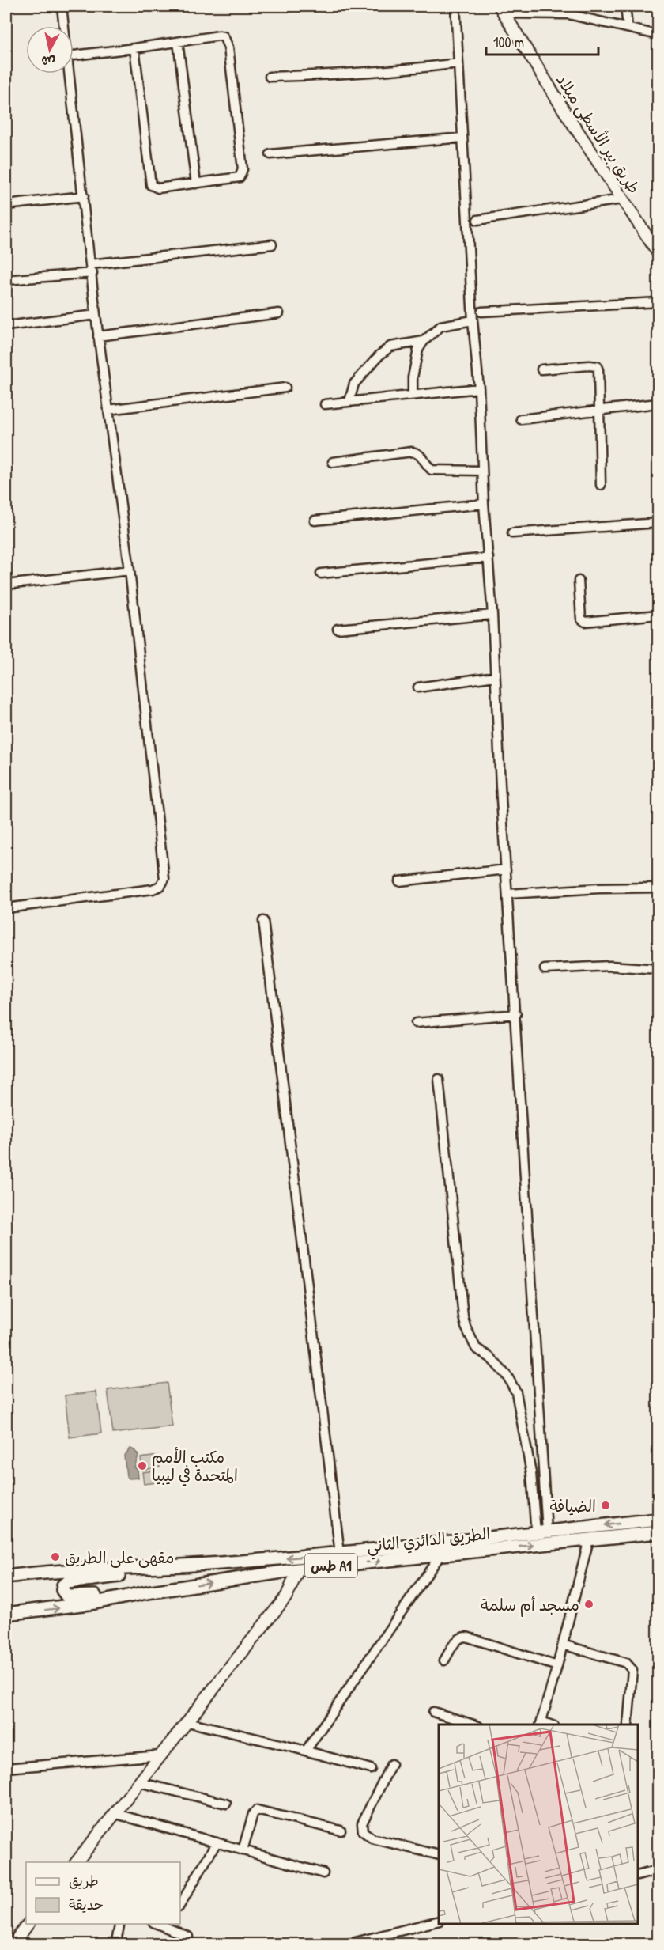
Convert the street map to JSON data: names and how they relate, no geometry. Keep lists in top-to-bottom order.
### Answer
{
  "streets": {
    "highway": ["الطريق الدائري الثاني", "طس A1"],
    "main road": ["طريق بير الأسطى ميلاد"]
  },
  "places": [
    "مكتب الأمم المتحدة في ليبيا",
    "الضيافة",
    "مقهى على الطريق",
    "مسجد أم سلمة"
  ],
  "legend": ["طريق", "حديقة"],
  "scale_bar": "100 m",
  "north": "bottom"
}
